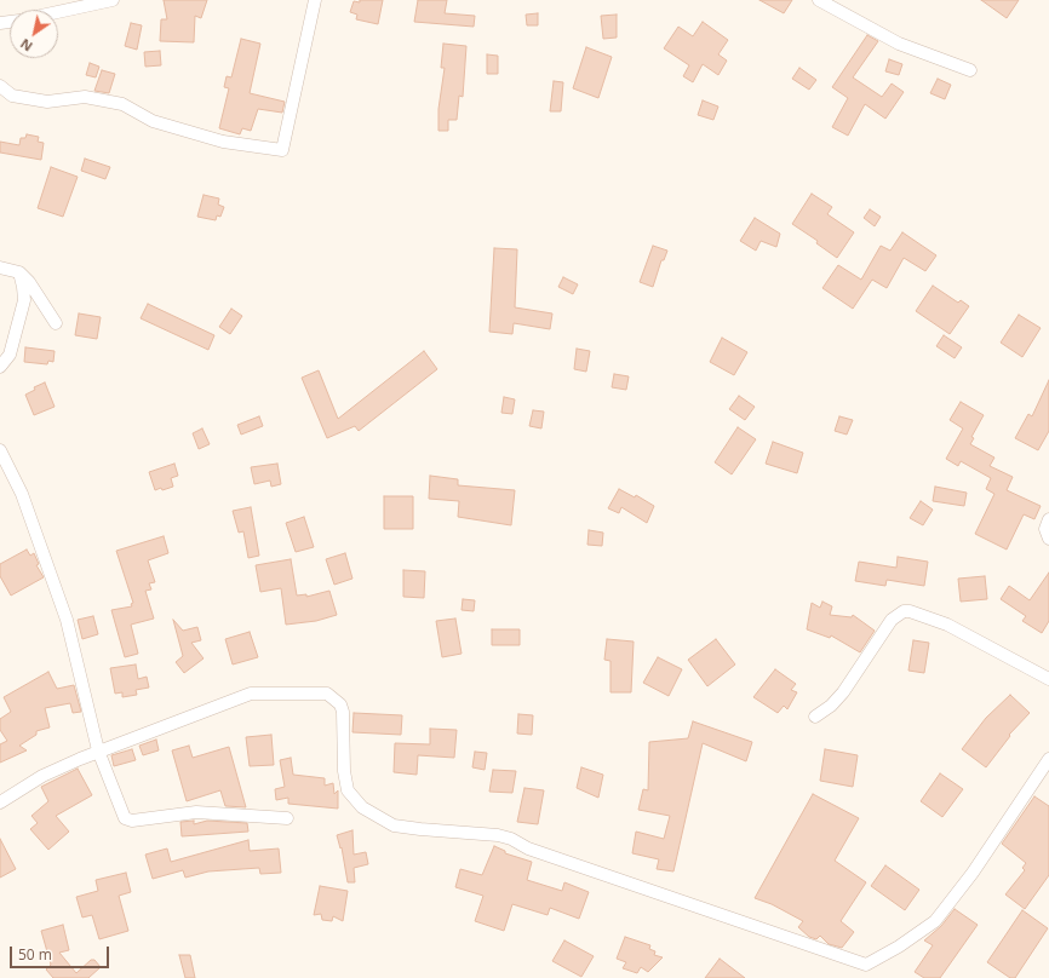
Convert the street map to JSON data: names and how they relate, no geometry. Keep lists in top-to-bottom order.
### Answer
{
  "scale_bar": "50 m",
  "north": "bottom left"
}
